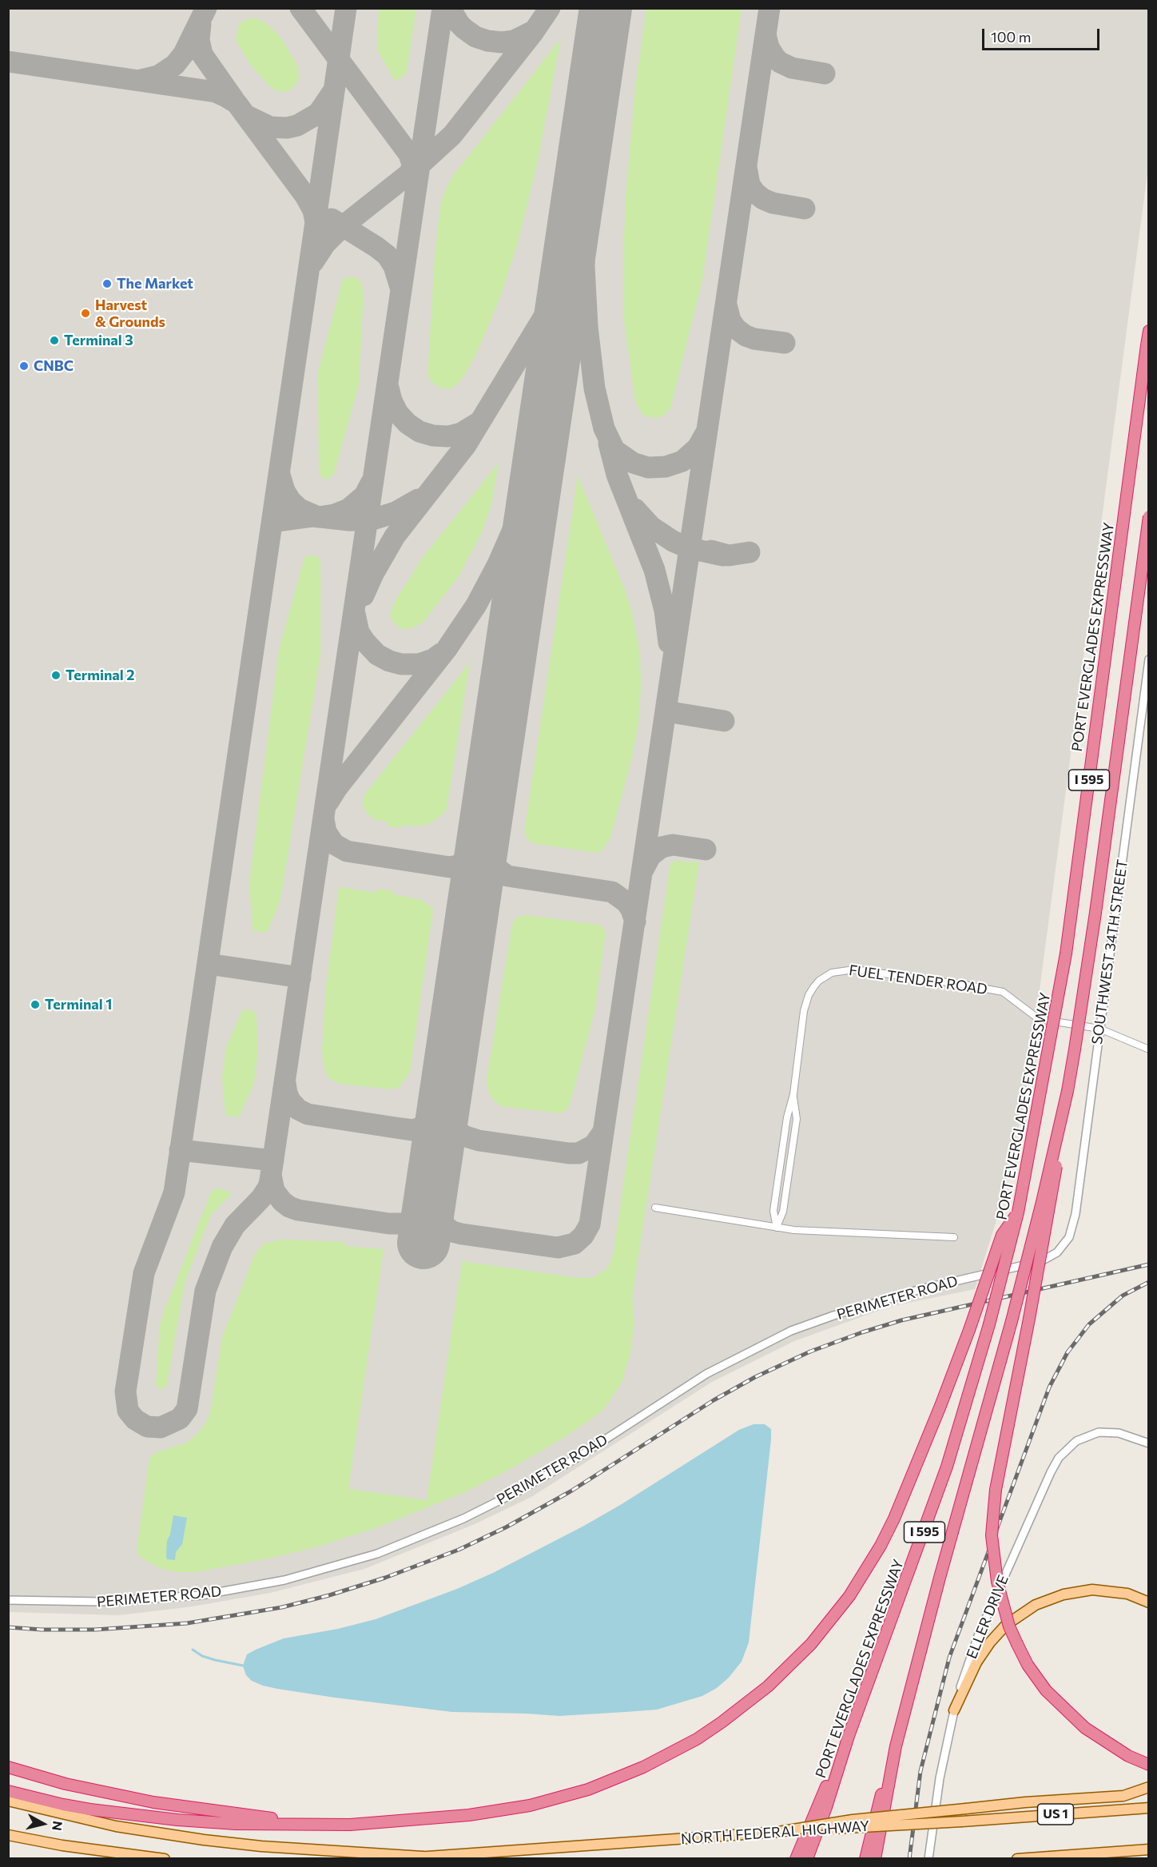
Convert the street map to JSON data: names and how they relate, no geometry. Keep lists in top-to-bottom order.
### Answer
{
  "streets": {
    "highway": ["PORT EVERGLADES EXPRESSWAY", "I 595"],
    "main road": ["US 1", "NORTH FEDERAL HIGHWAY"],
    "street": [
      "SOUTHWEST 34TH STREET",
      "FUEL TENDER ROAD",
      "PERIMETER ROAD",
      "ELLER DRIVE"
    ]
  },
  "crossings": [
    ["SOUTHWEST 34TH STREET", "FUEL TENDER ROAD"],
    ["SOUTHWEST 34TH STREET", "PERIMETER ROAD"]
  ],
  "places": [
    "The Market",
    "Harvest & Grounds",
    "Terminal 3",
    "CNBC",
    "Terminal 2",
    "Terminal 1"
  ],
  "scale_bar": "100 m",
  "north": "right"
}
